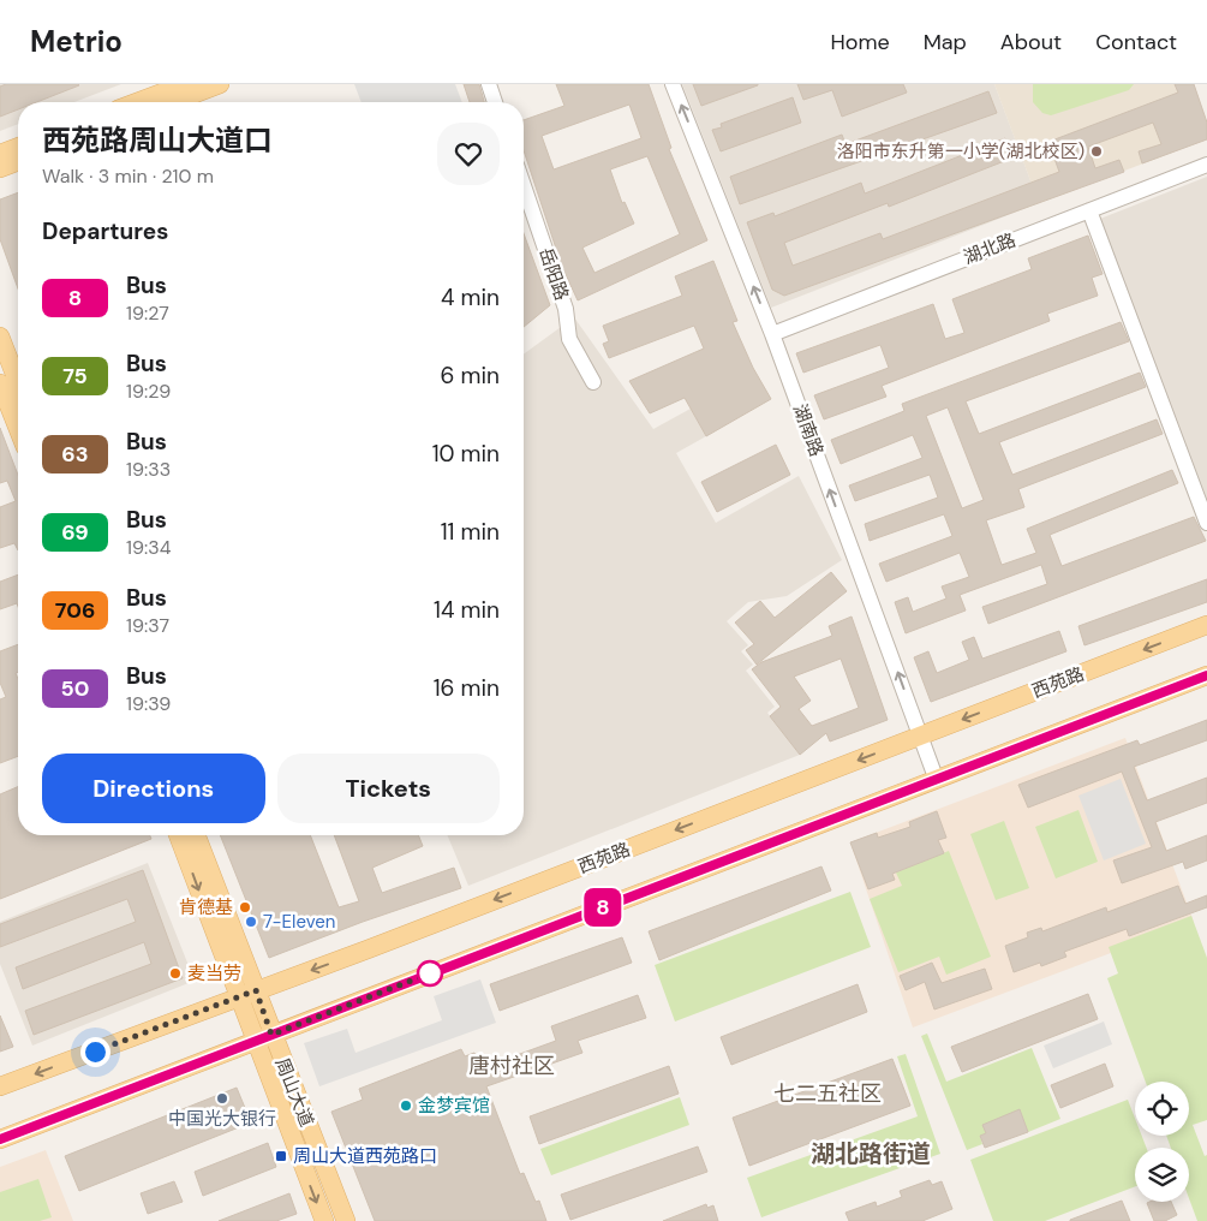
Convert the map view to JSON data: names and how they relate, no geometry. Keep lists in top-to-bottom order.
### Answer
{
  "streets": {
    "main road": ["西苑路", "周山大道"],
    "street": ["湖北路", "岳阳路", "湖南路"]
  },
  "crossings": [
    ["湖北路", "湖南路"],
    ["湖南路", "西苑路"],
    ["西苑路", "周山大道"]
  ],
  "one_way": ["湖南路"],
  "districts": ["唐村社区", "七二五社区", "湖北路街道"],
  "places": {
    "other": [
      "洛阳市东升第一小学(湖北校区)",
      "肯德基",
      "7-Eleven",
      "麦当劳",
      "中国光大银行",
      "金梦宾馆"
    ],
    "transit": ["周山大道西苑路口"]
  },
  "lines": ["bus line 8"],
  "page": {
    "header": "Metrio",
    "nav": [
      "Home",
      "Map",
      "About",
      "Contact"
    ],
    "on_map": "8",
    "heading": [
      ["西苑路周山大道口", "Walk · 3 min · 210 m"],
      "Departures"
    ],
    "list": [
      {
        "mark": "8",
        "name": "Bus",
        "note": "19:27",
        "value": "4 min"
      },
      {
        "mark": "75",
        "name": "Bus",
        "note": "19:29",
        "value": "6 min"
      },
      {
        "mark": "63",
        "name": "Bus",
        "note": "19:33",
        "value": "10 min"
      },
      {
        "mark": "69",
        "name": "Bus",
        "note": "19:34",
        "value": "11 min"
      },
      {
        "mark": "706",
        "name": "Bus",
        "note": "19:37",
        "value": "14 min"
      },
      {
        "mark": "50",
        "name": "Bus",
        "note": "19:39",
        "value": "16 min"
      }
    ],
    "buttons": ["Directions", "Tickets"]
  }
}
